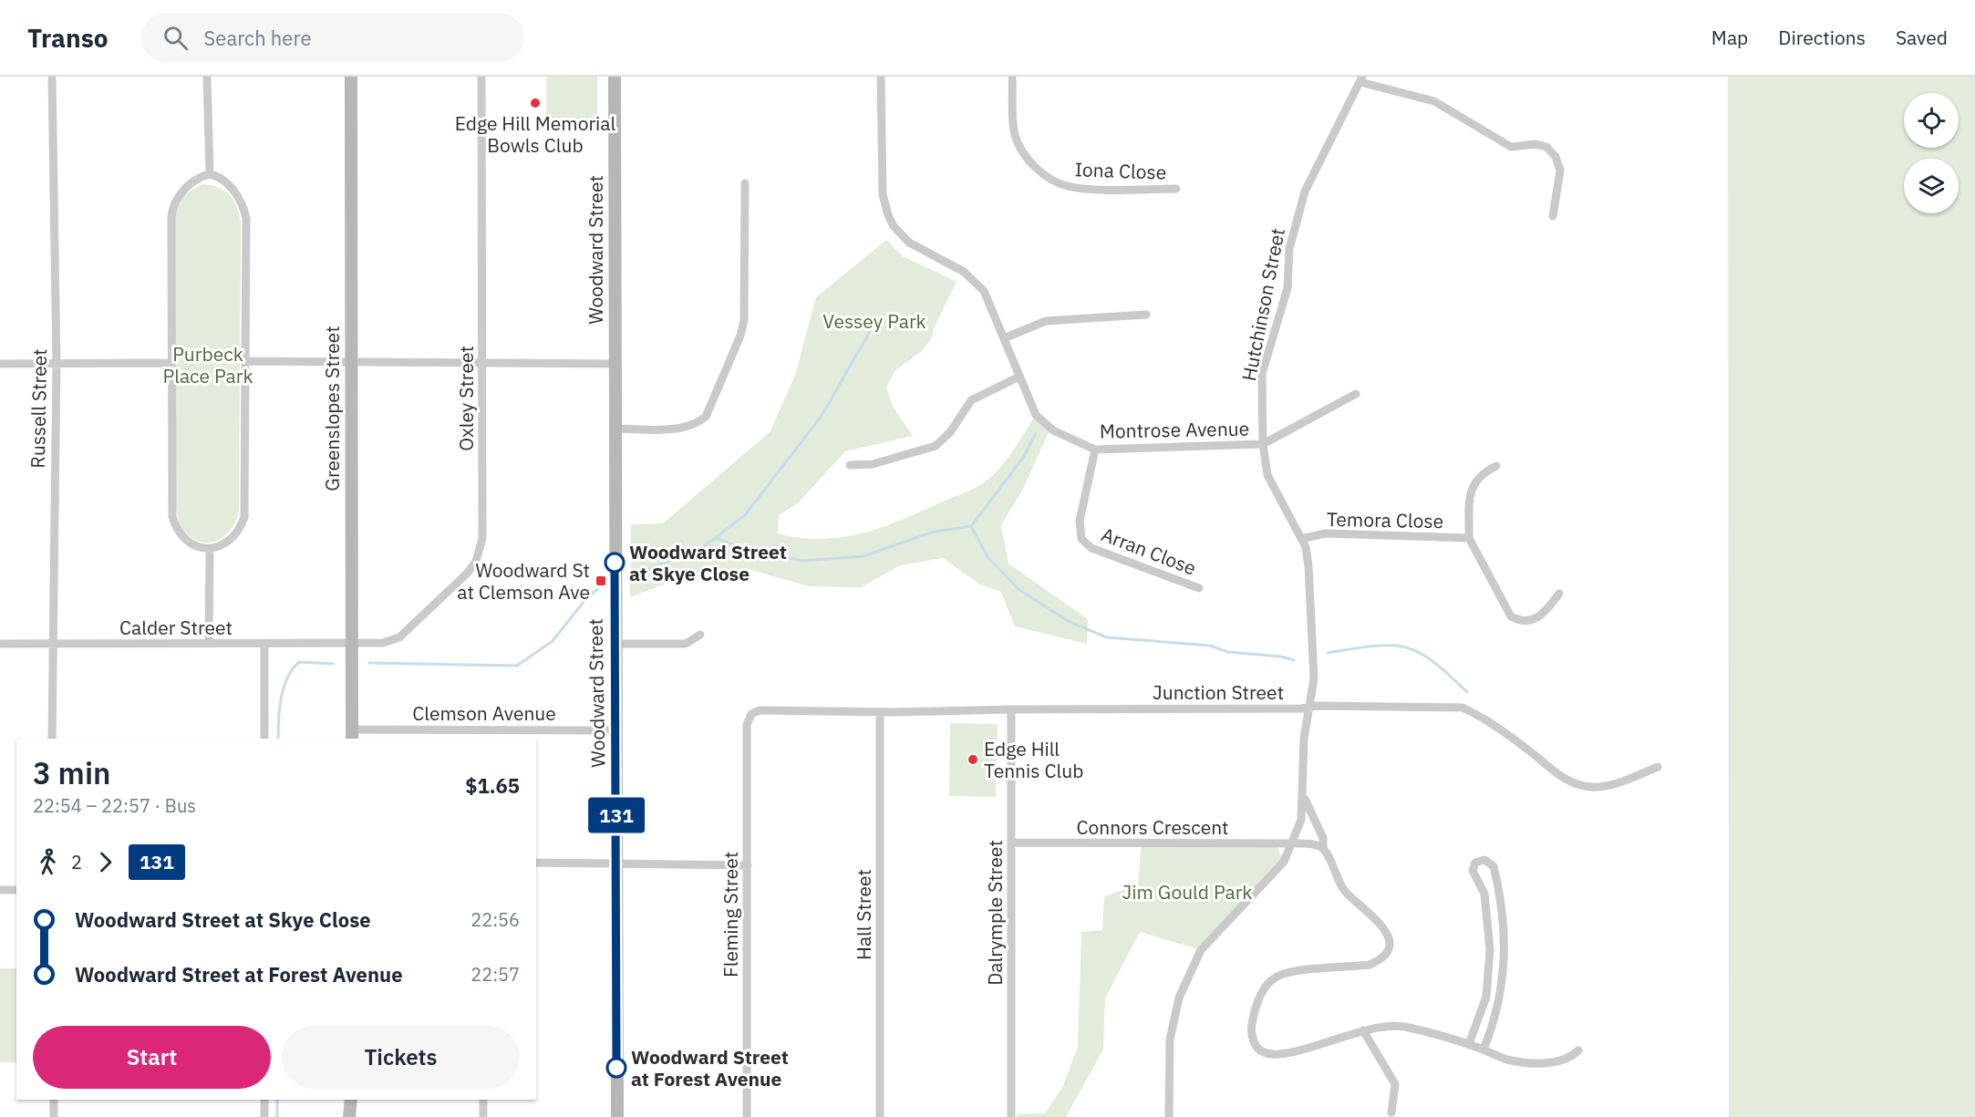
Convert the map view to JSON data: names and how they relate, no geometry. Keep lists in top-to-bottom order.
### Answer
{
  "streets": {
    "street": [
      "Iona Close",
      "Woodward Street",
      "Hutchinson Street",
      "Oxley Street",
      "Russell Street",
      "Greenslopes Street",
      "Montrose Avenue",
      "Temora Close",
      "Arran Close",
      "Calder Street",
      "Junction Street",
      "Clemson Avenue",
      "Connors Crescent",
      "Dalrymple Street",
      "Fleming Street",
      "Hall Street"
    ]
  },
  "crossings": [
    ["Woodward Street", "Clemson Avenue"],
    ["Hutchinson Street", "Montrose Avenue"],
    ["Hutchinson Street", "Temora Close"],
    ["Hutchinson Street", "Junction Street"],
    ["Hutchinson Street", "Connors Crescent"],
    ["Oxley Street", "Greenslopes Street"],
    ["Oxley Street", "Calder Street"],
    ["Russell Street", "Calder Street"],
    ["Greenslopes Street", "Calder Street"],
    ["Greenslopes Street", "Clemson Avenue"],
    ["Montrose Avenue", "Arran Close"],
    ["Junction Street", "Dalrymple Street"],
    ["Junction Street", "Fleming Street"],
    ["Junction Street", "Hall Street"],
    ["Connors Crescent", "Dalrymple Street"]
  ],
  "parks": ["Vessey Park", "Purbeck Place Park", "Jim Gould Park"],
  "places": {
    "other": [
      "Edge Hill Memorial Bowls Club",
      "Woodward Street at Skye Close",
      "Edge Hill Tennis Club",
      "Woodward Street at Forest Avenue"
    ],
    "transit": ["Woodward St at Clemson Ave"]
  },
  "lines": ["bus line 131"],
  "page": {
    "header": "Transo",
    "search": "Search here",
    "nav": ["Map", "Directions", "Saved"],
    "on_map": "131",
    "heading": ["3 min", "22:54 – 22:57 · Bus", "$1.65"],
    "legs": ["2", "131"],
    "list": [
      {
        "name": "Woodward Street at Skye Close",
        "value": "22:56"
      },
      {
        "name": "Woodward Street at Forest Avenue",
        "value": "22:57"
      }
    ],
    "buttons": ["Start", "Tickets"]
  }
}
